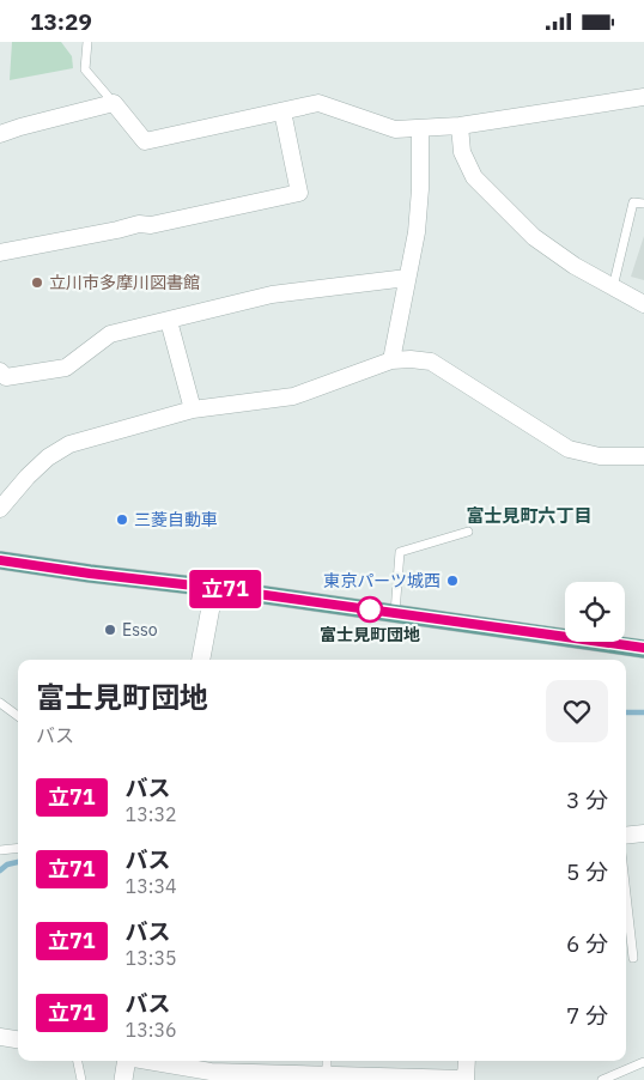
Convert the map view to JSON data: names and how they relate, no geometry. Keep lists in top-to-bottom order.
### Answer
{
  "districts": ["富士見町六丁目"],
  "places": [
    "立川市多摩川図書館",
    "三菱自動車",
    "東京パーツ城西",
    "富士見町団地",
    "Esso"
  ],
  "lines": ["bus line 立71"],
  "page": {
    "status": "13:29",
    "on_map": "立71",
    "heading": ["富士見町団地", "バス"],
    "list": [
      {
        "mark": "立71",
        "name": "バス",
        "note": "13:32",
        "value": "3 分"
      },
      {
        "mark": "立71",
        "name": "バス",
        "note": "13:34",
        "value": "5 分"
      },
      {
        "mark": "立71",
        "name": "バス",
        "note": "13:35",
        "value": "6 分"
      },
      {
        "mark": "立71",
        "name": "バス",
        "note": "13:36",
        "value": "7 分"
      }
    ]
  }
}
